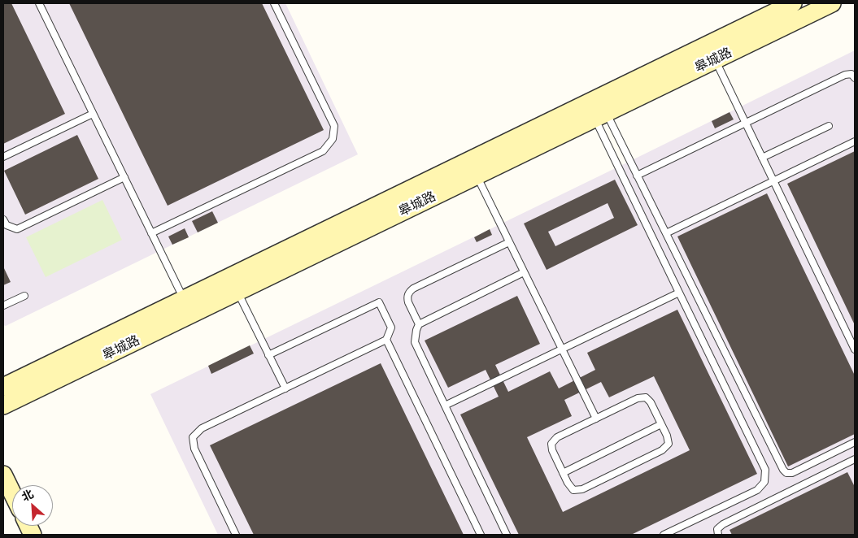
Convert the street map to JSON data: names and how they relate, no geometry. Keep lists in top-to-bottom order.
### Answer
{
  "streets": {
    "main road": ["皋城路"]
  },
  "north": "top left"
}
